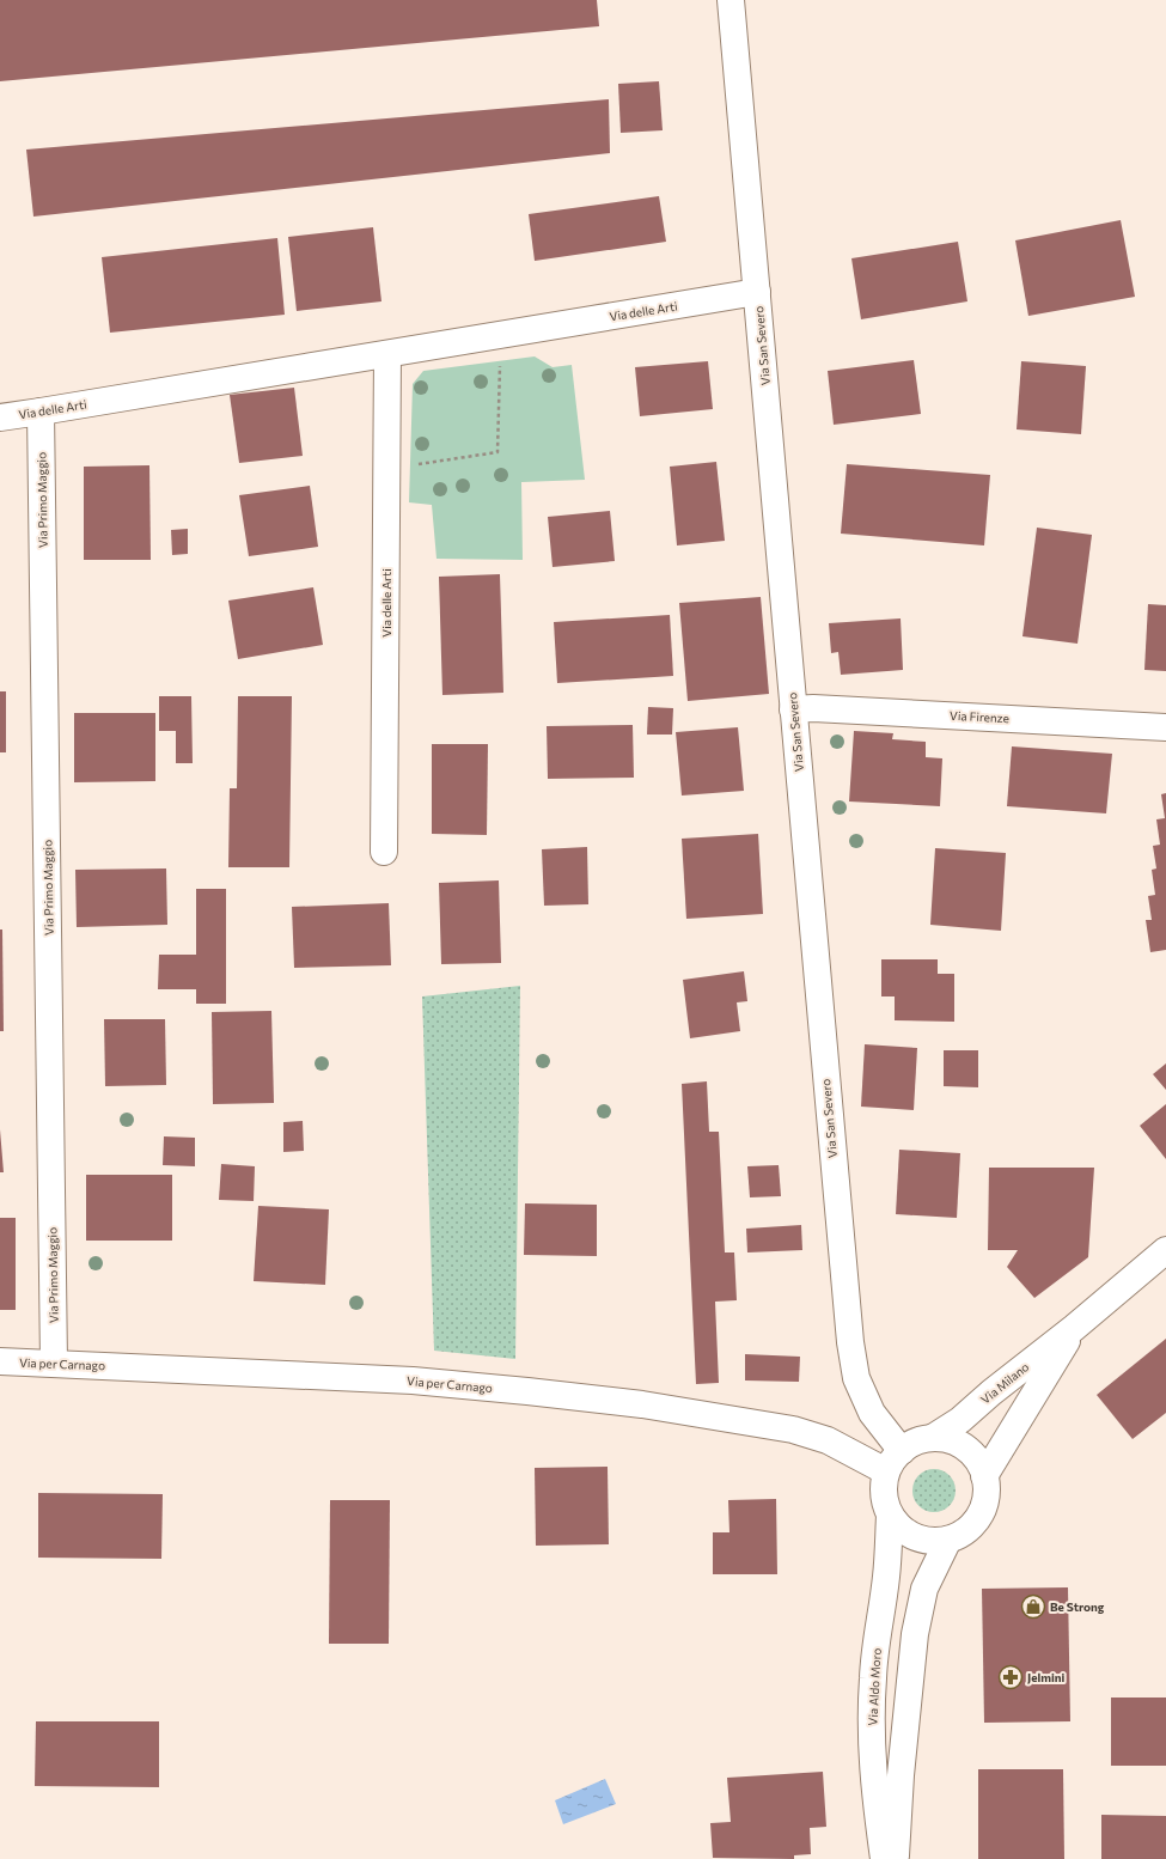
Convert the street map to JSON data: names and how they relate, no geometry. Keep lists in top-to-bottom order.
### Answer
{
  "streets": {
    "street": [
      "Via delle Arti",
      "Via San Severo",
      "Via Primo Maggio",
      "Via Firenze",
      "Via per Carnago",
      "Via Milano",
      "Via Aldo Moro"
    ]
  },
  "crossings": [
    ["Via delle Arti", "Via San Severo"],
    ["Via delle Arti", "Via Primo Maggio"],
    ["Via San Severo", "Via Firenze"],
    ["Via San Severo", "Via per Carnago"],
    ["Via San Severo", "Via Milano"],
    ["Via San Severo", "Via Aldo Moro"],
    ["Via Primo Maggio", "Via per Carnago"],
    ["Via per Carnago", "Via Milano"],
    ["Via per Carnago", "Via Aldo Moro"],
    ["Via Milano", "Via Aldo Moro"]
  ],
  "places": {
    "shop": ["Be Strong"],
    "pharmacy": ["Jelmini"]
  }
}
